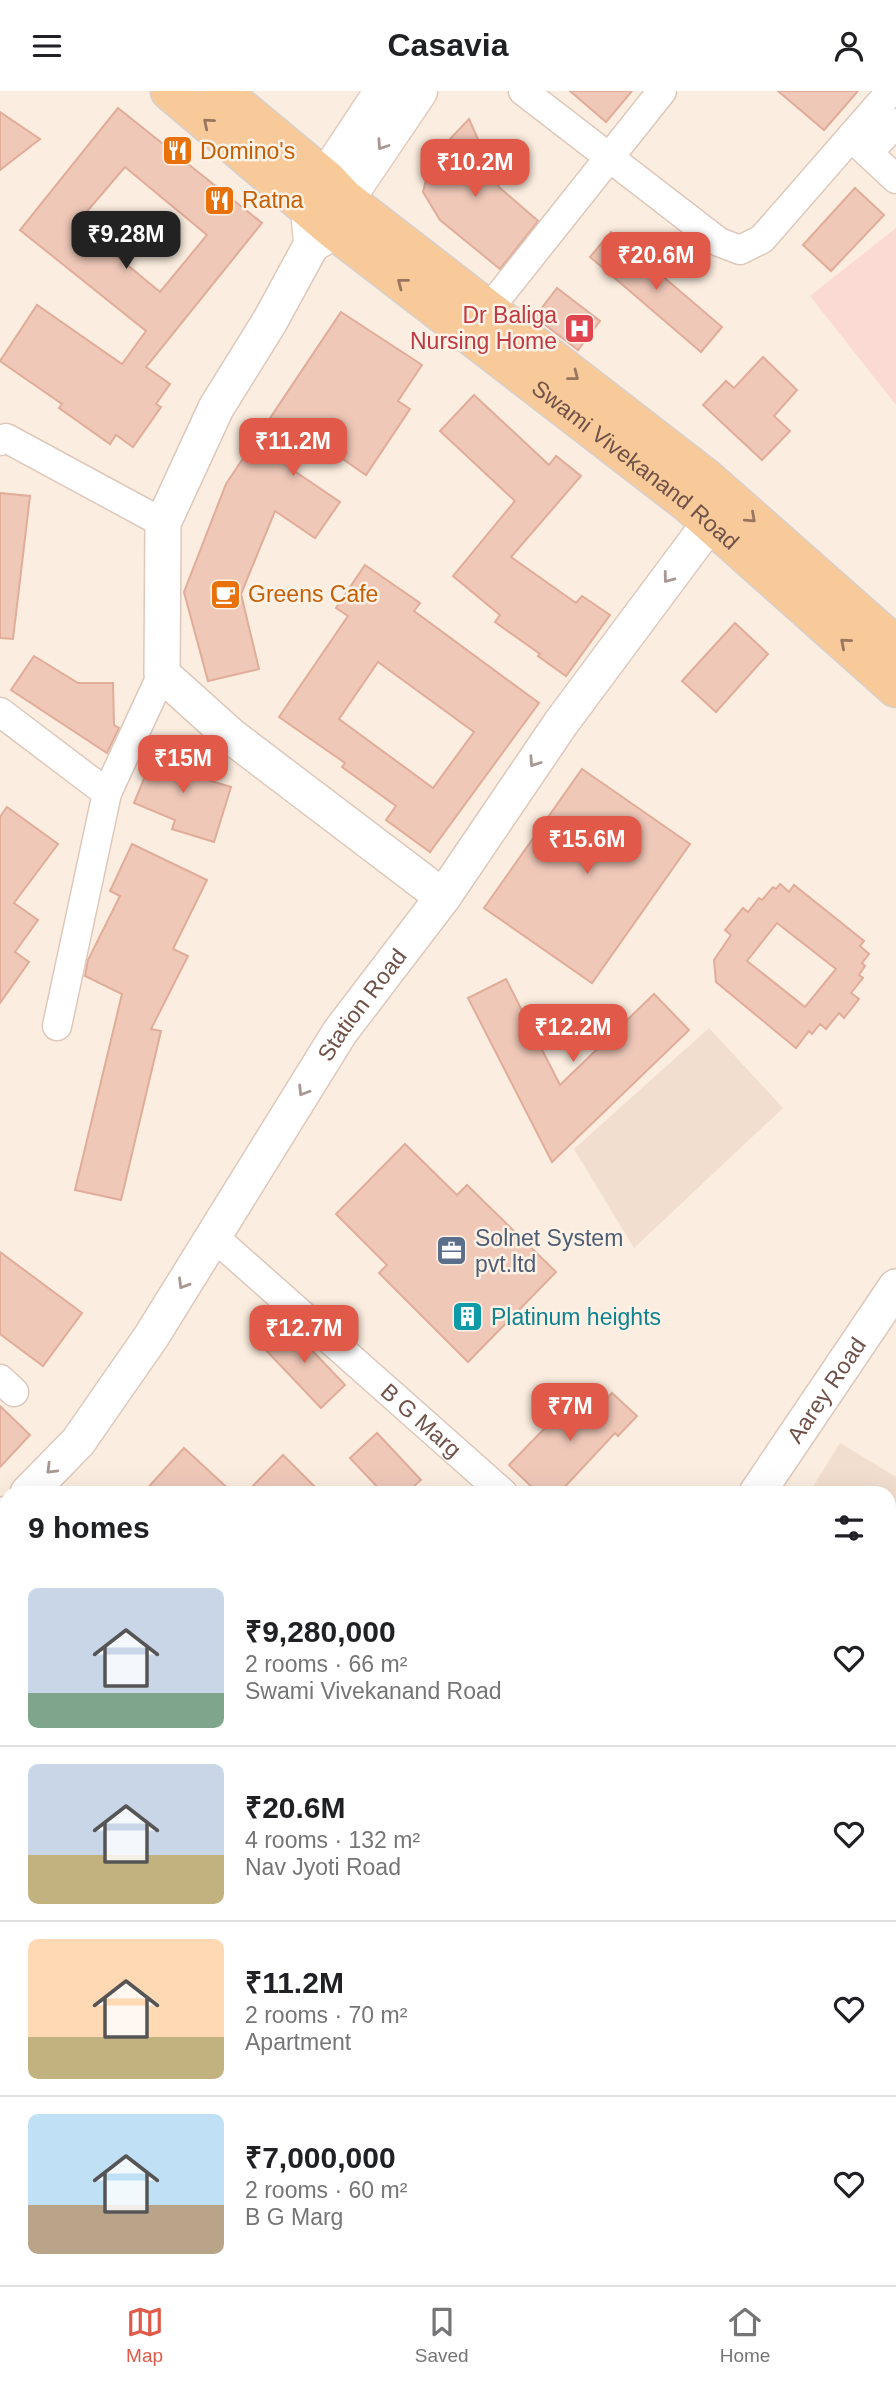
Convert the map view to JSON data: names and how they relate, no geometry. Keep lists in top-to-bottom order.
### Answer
{
  "streets": {
    "main road": ["Swami Vivekanand Road"],
    "street": ["Station Road", "Aarey Road", "B G Marg"]
  },
  "crossings": [
    ["Swami Vivekanand Road", "Station Road"],
    ["Station Road", "B G Marg"]
  ],
  "one_way": ["Station Road"],
  "places": {
    "restaurant": ["Domino's", "Ratna"],
    "hospital": ["Dr Baliga Nursing Home"],
    "cafe": ["Greens Cafe"],
    "office": ["Solnet System pvt.ltd"],
    "building": ["Platinum heights"]
  },
  "page": {
    "header": "Casavia",
    "price": [
      "₹10.2M",
      "₹9.28M",
      "₹20.6M",
      "₹11.2M",
      "₹15M",
      "₹15.6M",
      "₹12.2M",
      "₹12.7M",
      "₹7M"
    ],
    "heading": "9 homes",
    "list": [
      {
        "name": "₹9,280,000",
        "note": "2 rooms · 66 m² · Swami Vivekanand Road"
      },
      {
        "name": "₹20.6M",
        "note": "4 rooms · 132 m² · Nav Jyoti Road"
      },
      {
        "name": "₹11.2M",
        "note": "2 rooms · 70 m² · Apartment"
      },
      {
        "name": "₹7,000,000",
        "note": "2 rooms · 60 m² · B G Marg"
      }
    ],
    "tabs": ["Map", "Saved", "Home"]
  }
}
